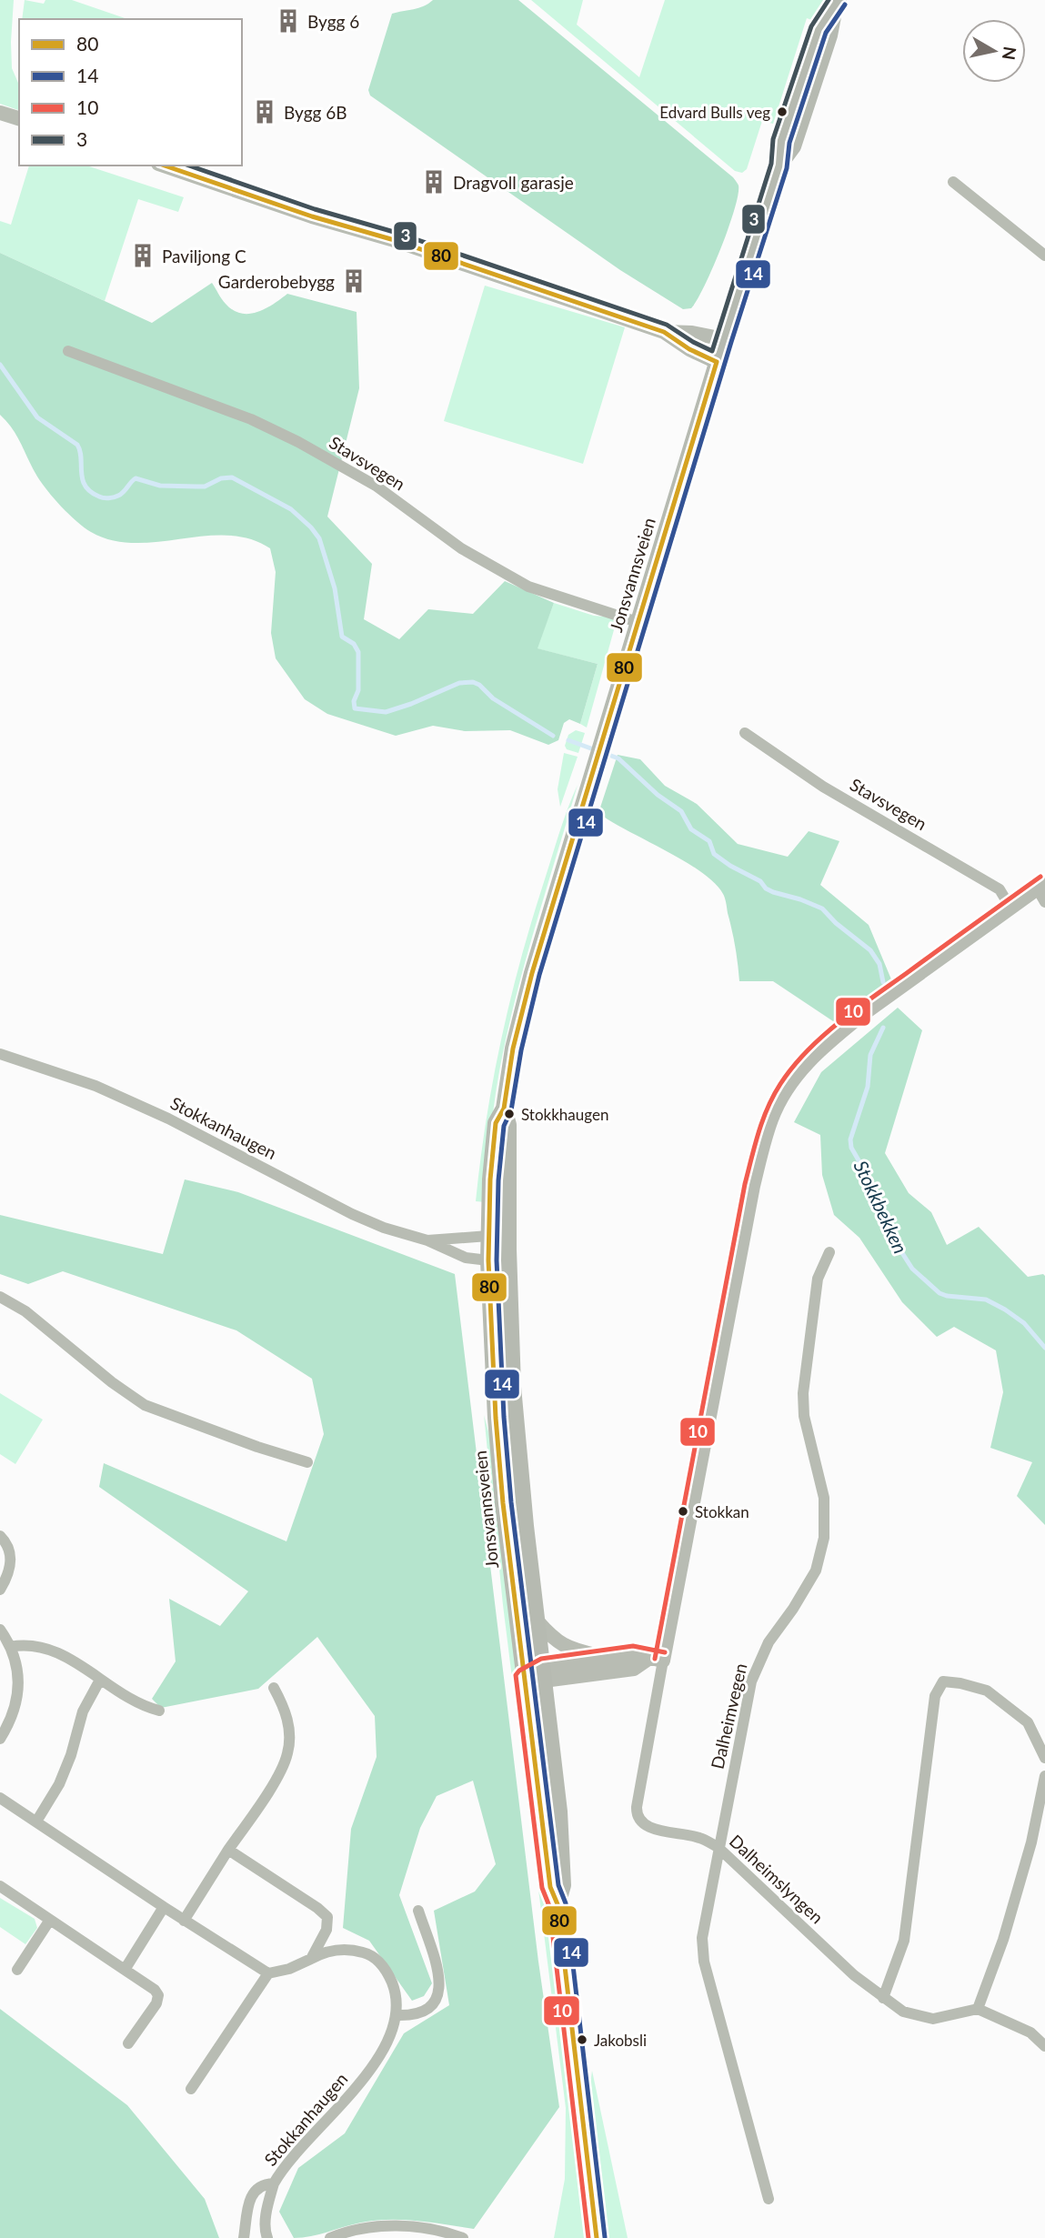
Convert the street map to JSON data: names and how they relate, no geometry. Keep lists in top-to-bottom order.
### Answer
{
  "streets": {
    "main road": ["Jonsvannsveien"],
    "street": [
      "Stavsvegen",
      "Stokkanhaugen",
      "Dalheimvegen",
      "Dalheimslyngen"
    ]
  },
  "crossings": [
    ["Stavsvegen", "Jonsvannsveien"],
    ["Jonsvannsveien", "Stokkanhaugen"],
    ["Dalheimvegen", "Dalheimslyngen"]
  ],
  "water": ["Stokkbekken"],
  "places": {
    "building": [
      "Bygg 6",
      "Bygg 6B",
      "Dragvoll garasje",
      "Paviljong C",
      "Garderobebygg"
    ],
    "other": [
      "Edvard Bulls veg",
      "Stokkhaugen",
      "Stokkan",
      "Jakobsli"
    ]
  },
  "lines": [
    "transit line 3",
    "transit line 14",
    "transit line 80",
    "transit line 10"
  ],
  "legend": [
    "80",
    "14",
    "10",
    "3"
  ],
  "north": "right"
}
